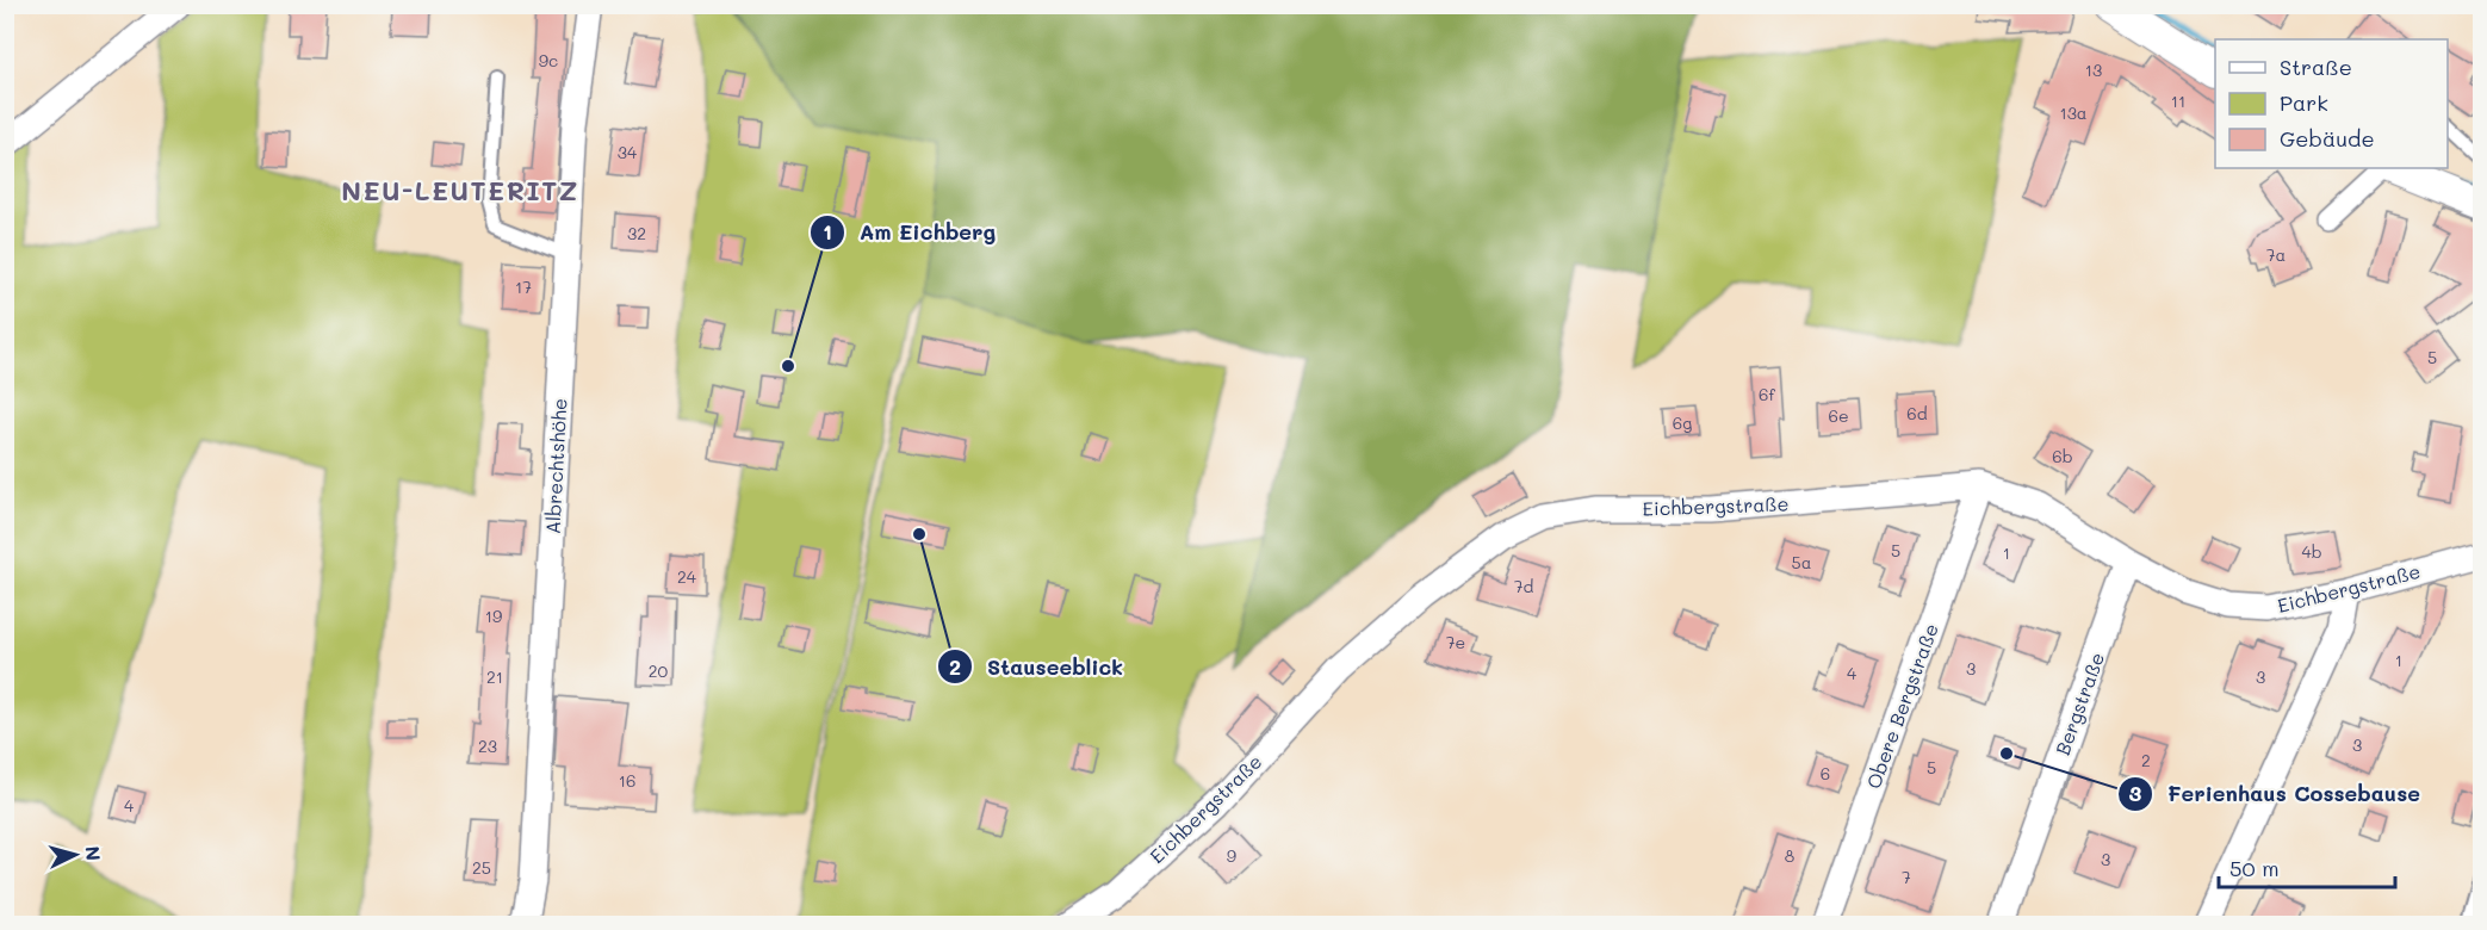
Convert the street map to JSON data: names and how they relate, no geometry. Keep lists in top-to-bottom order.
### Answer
{
  "streets": {
    "street": [
      "Albrechtshöhe",
      "Eichbergstraße",
      "Bergstraße",
      "Obere Bergstraße"
    ]
  },
  "crossings": [
    ["Eichbergstraße", "Bergstraße"],
    ["Eichbergstraße", "Obere Bergstraße"]
  ],
  "districts": ["NEU-LEUTERITZ"],
  "places": ["Am Eichberg", "Stauseeblick", "Ferienhaus Cossebause"],
  "house_numbers": [
    "9c",
    "13",
    "11",
    "13a",
    "34",
    "32",
    "7a",
    "17",
    "5",
    "6f",
    "6d",
    "6e",
    "6g",
    "6b",
    "5",
    "4b",
    "1",
    "5a",
    "24",
    "7d",
    "19",
    "7e",
    "1",
    "3",
    "20",
    "4",
    "21",
    "3",
    "3",
    "23",
    "2",
    "5",
    "6",
    "16",
    "4",
    "9",
    "8",
    "3",
    "25",
    "7"
  ],
  "legend": ["Straße", "Park", "Gebäude"],
  "scale_bar": "50 m",
  "north": "right"
}
